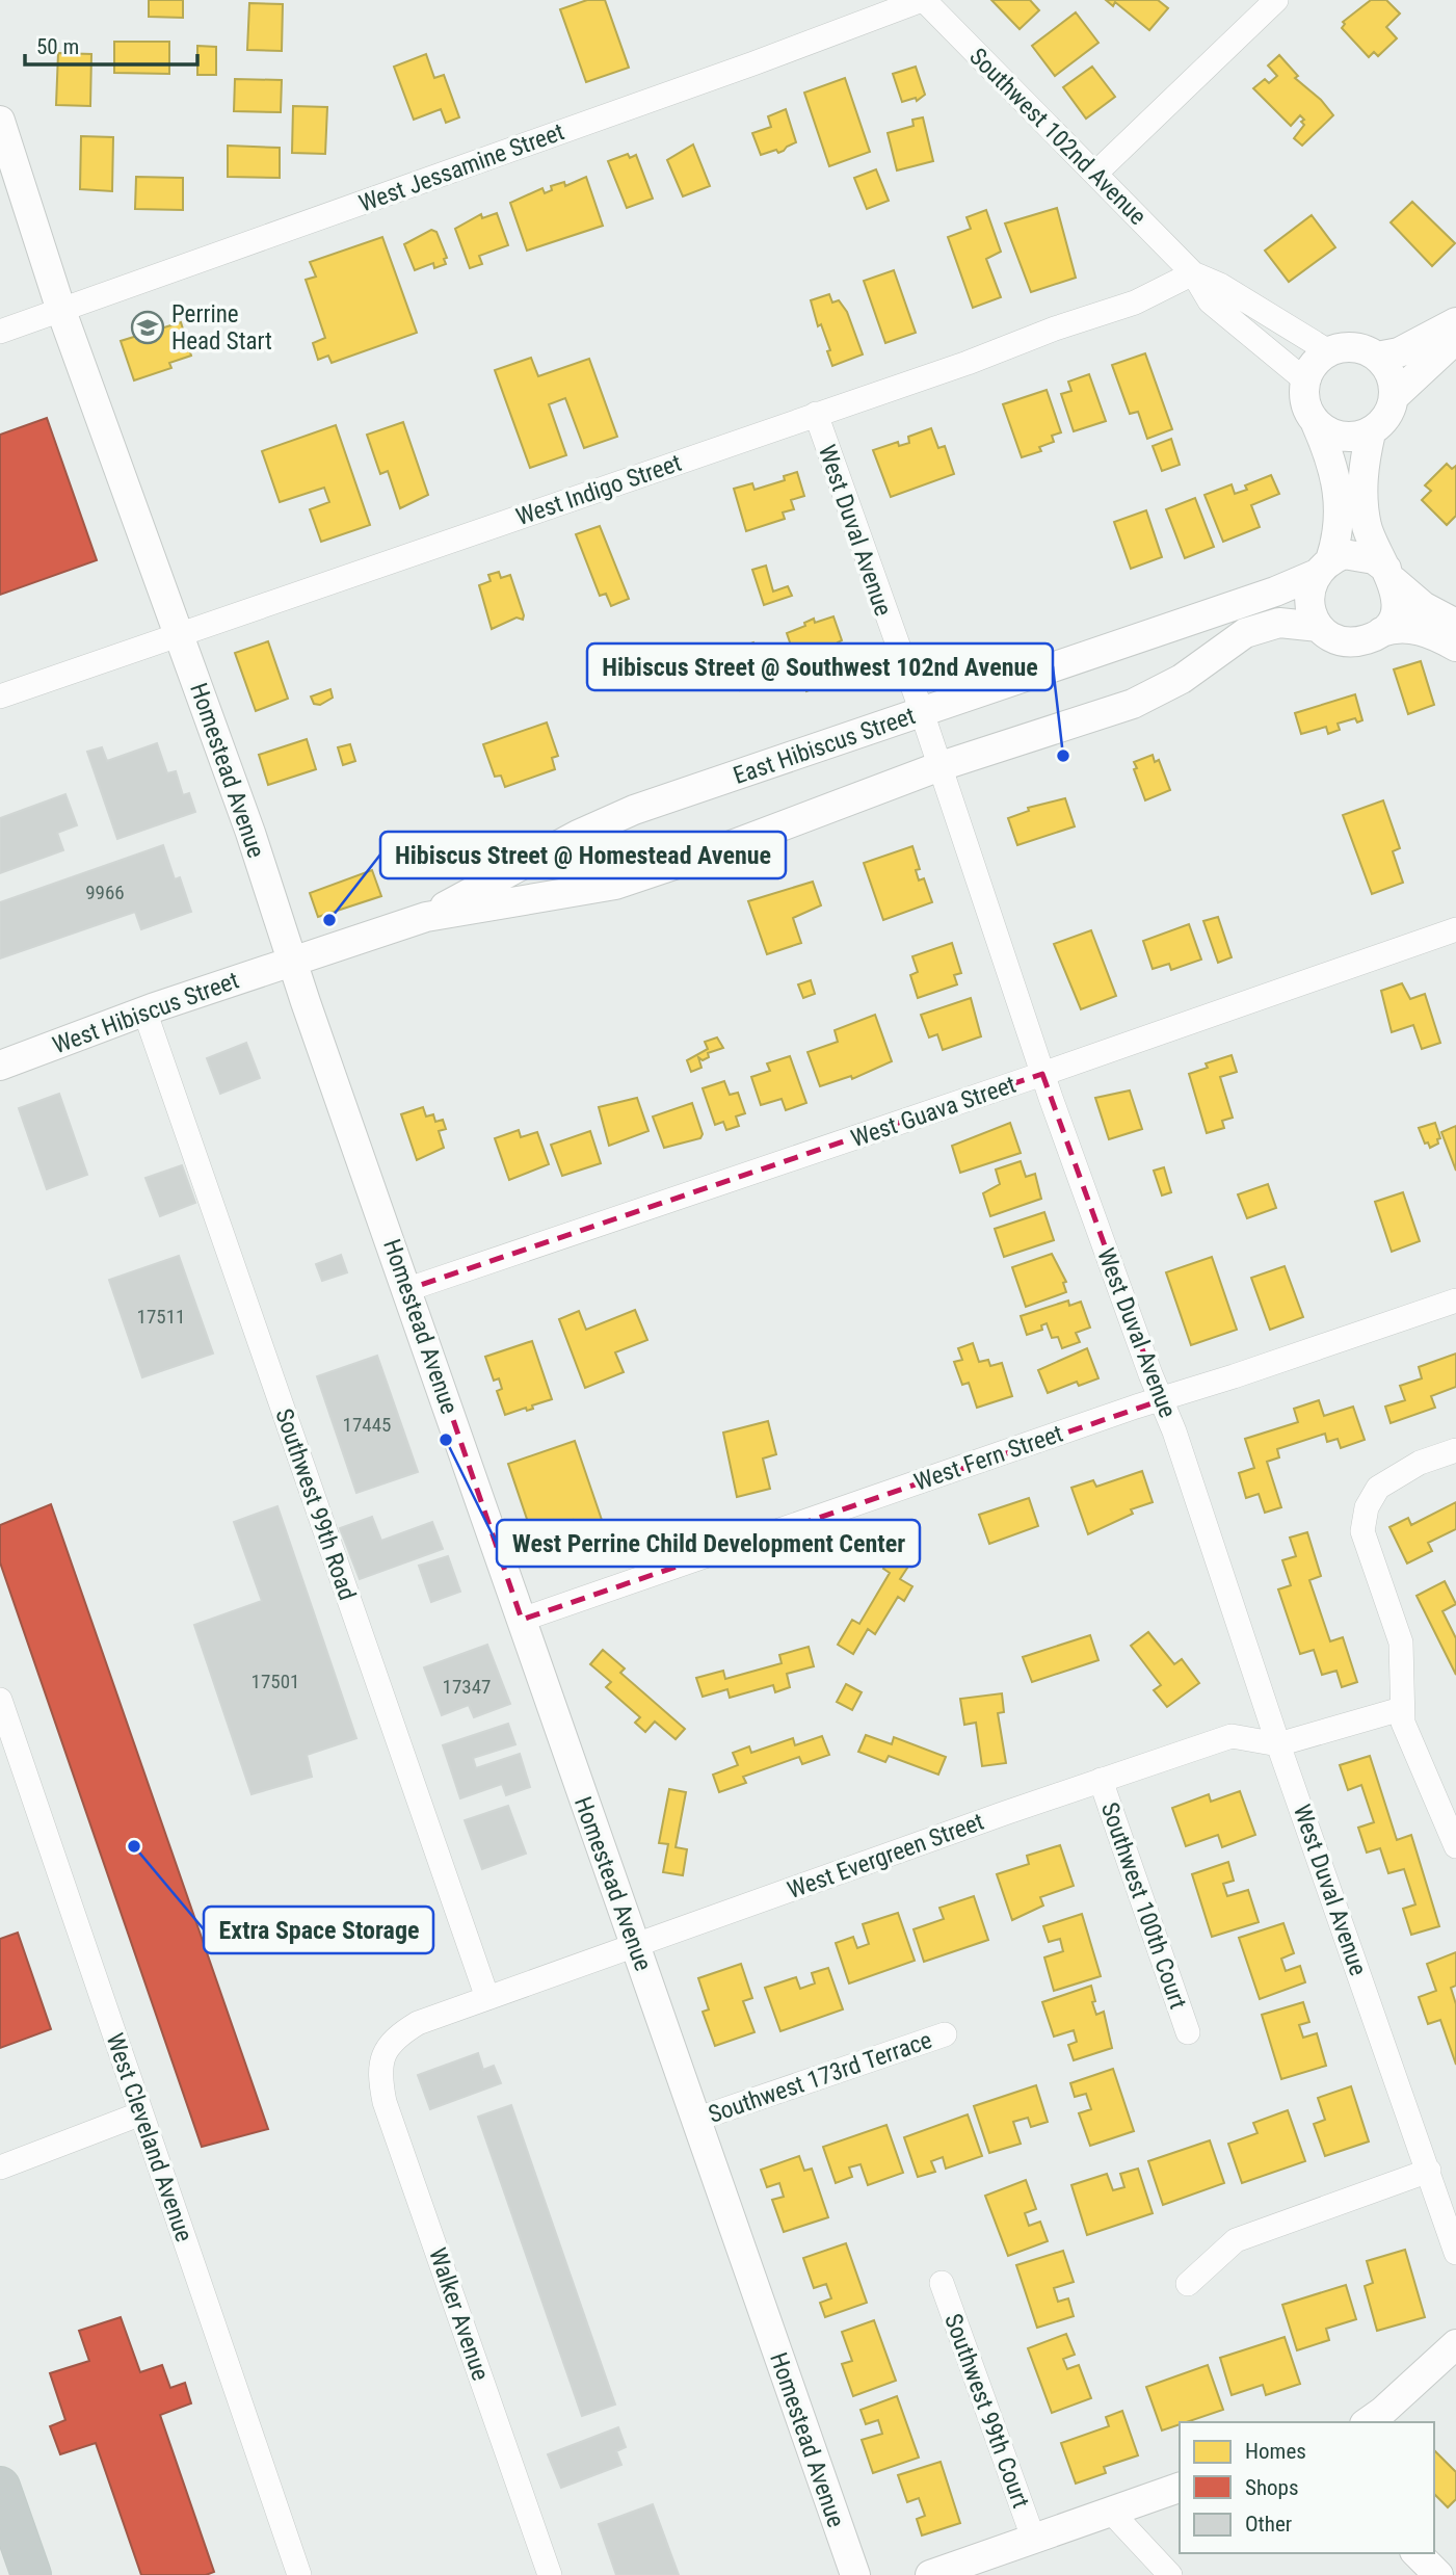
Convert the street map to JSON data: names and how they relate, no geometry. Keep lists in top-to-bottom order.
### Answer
{
  "streets": {
    "street": [
      "Southwest 102nd Avenue",
      "West Jessamine Street",
      "West Indigo Street",
      "West Duval Avenue",
      "East Hibiscus Street",
      "Homestead Avenue",
      "West Hibiscus Street",
      "West Guava Street",
      "West Fern Street",
      "Southwest 99th Road",
      "West Evergreen Street",
      "Southwest 100th Court",
      "Southwest 173rd Terrace",
      "West Cleveland Avenue",
      "Walker Avenue",
      "Southwest 99th Court"
    ]
  },
  "crossings": [
    ["Southwest 102nd Avenue", "West Jessamine Street"],
    ["Southwest 102nd Avenue", "West Indigo Street"],
    ["West Jessamine Street", "Homestead Avenue"],
    ["West Indigo Street", "West Duval Avenue"],
    ["West Indigo Street", "Homestead Avenue"],
    ["West Duval Avenue", "East Hibiscus Street"],
    ["West Duval Avenue", "West Guava Street"],
    ["West Duval Avenue", "West Fern Street"],
    ["West Duval Avenue", "West Evergreen Street"],
    ["East Hibiscus Street", "Homestead Avenue"],
    ["East Hibiscus Street", "West Hibiscus Street"],
    ["Homestead Avenue", "West Hibiscus Street"],
    ["Homestead Avenue", "West Guava Street"],
    ["Homestead Avenue", "West Fern Street"],
    ["Homestead Avenue", "West Evergreen Street"],
    ["Homestead Avenue", "Southwest 173rd Terrace"],
    ["West Hibiscus Street", "Southwest 99th Road"],
    ["Southwest 99th Road", "West Evergreen Street"],
    ["West Evergreen Street", "Southwest 100th Court"],
    ["West Evergreen Street", "Walker Avenue"]
  ],
  "places": {
    "school or university": ["Perrine Head Start"],
    "other": [
      "Hibiscus Street @ Southwest 102nd Avenue",
      "Hibiscus Street @ Homestead Avenue",
      "West Perrine Child Development Center",
      "Extra Space Storage"
    ]
  },
  "house_numbers": [
    "9966",
    "17511",
    "17445",
    "17501",
    "17347"
  ],
  "legend": ["Homes", "Shops", "Other"],
  "scale_bar": "50 m"
}
